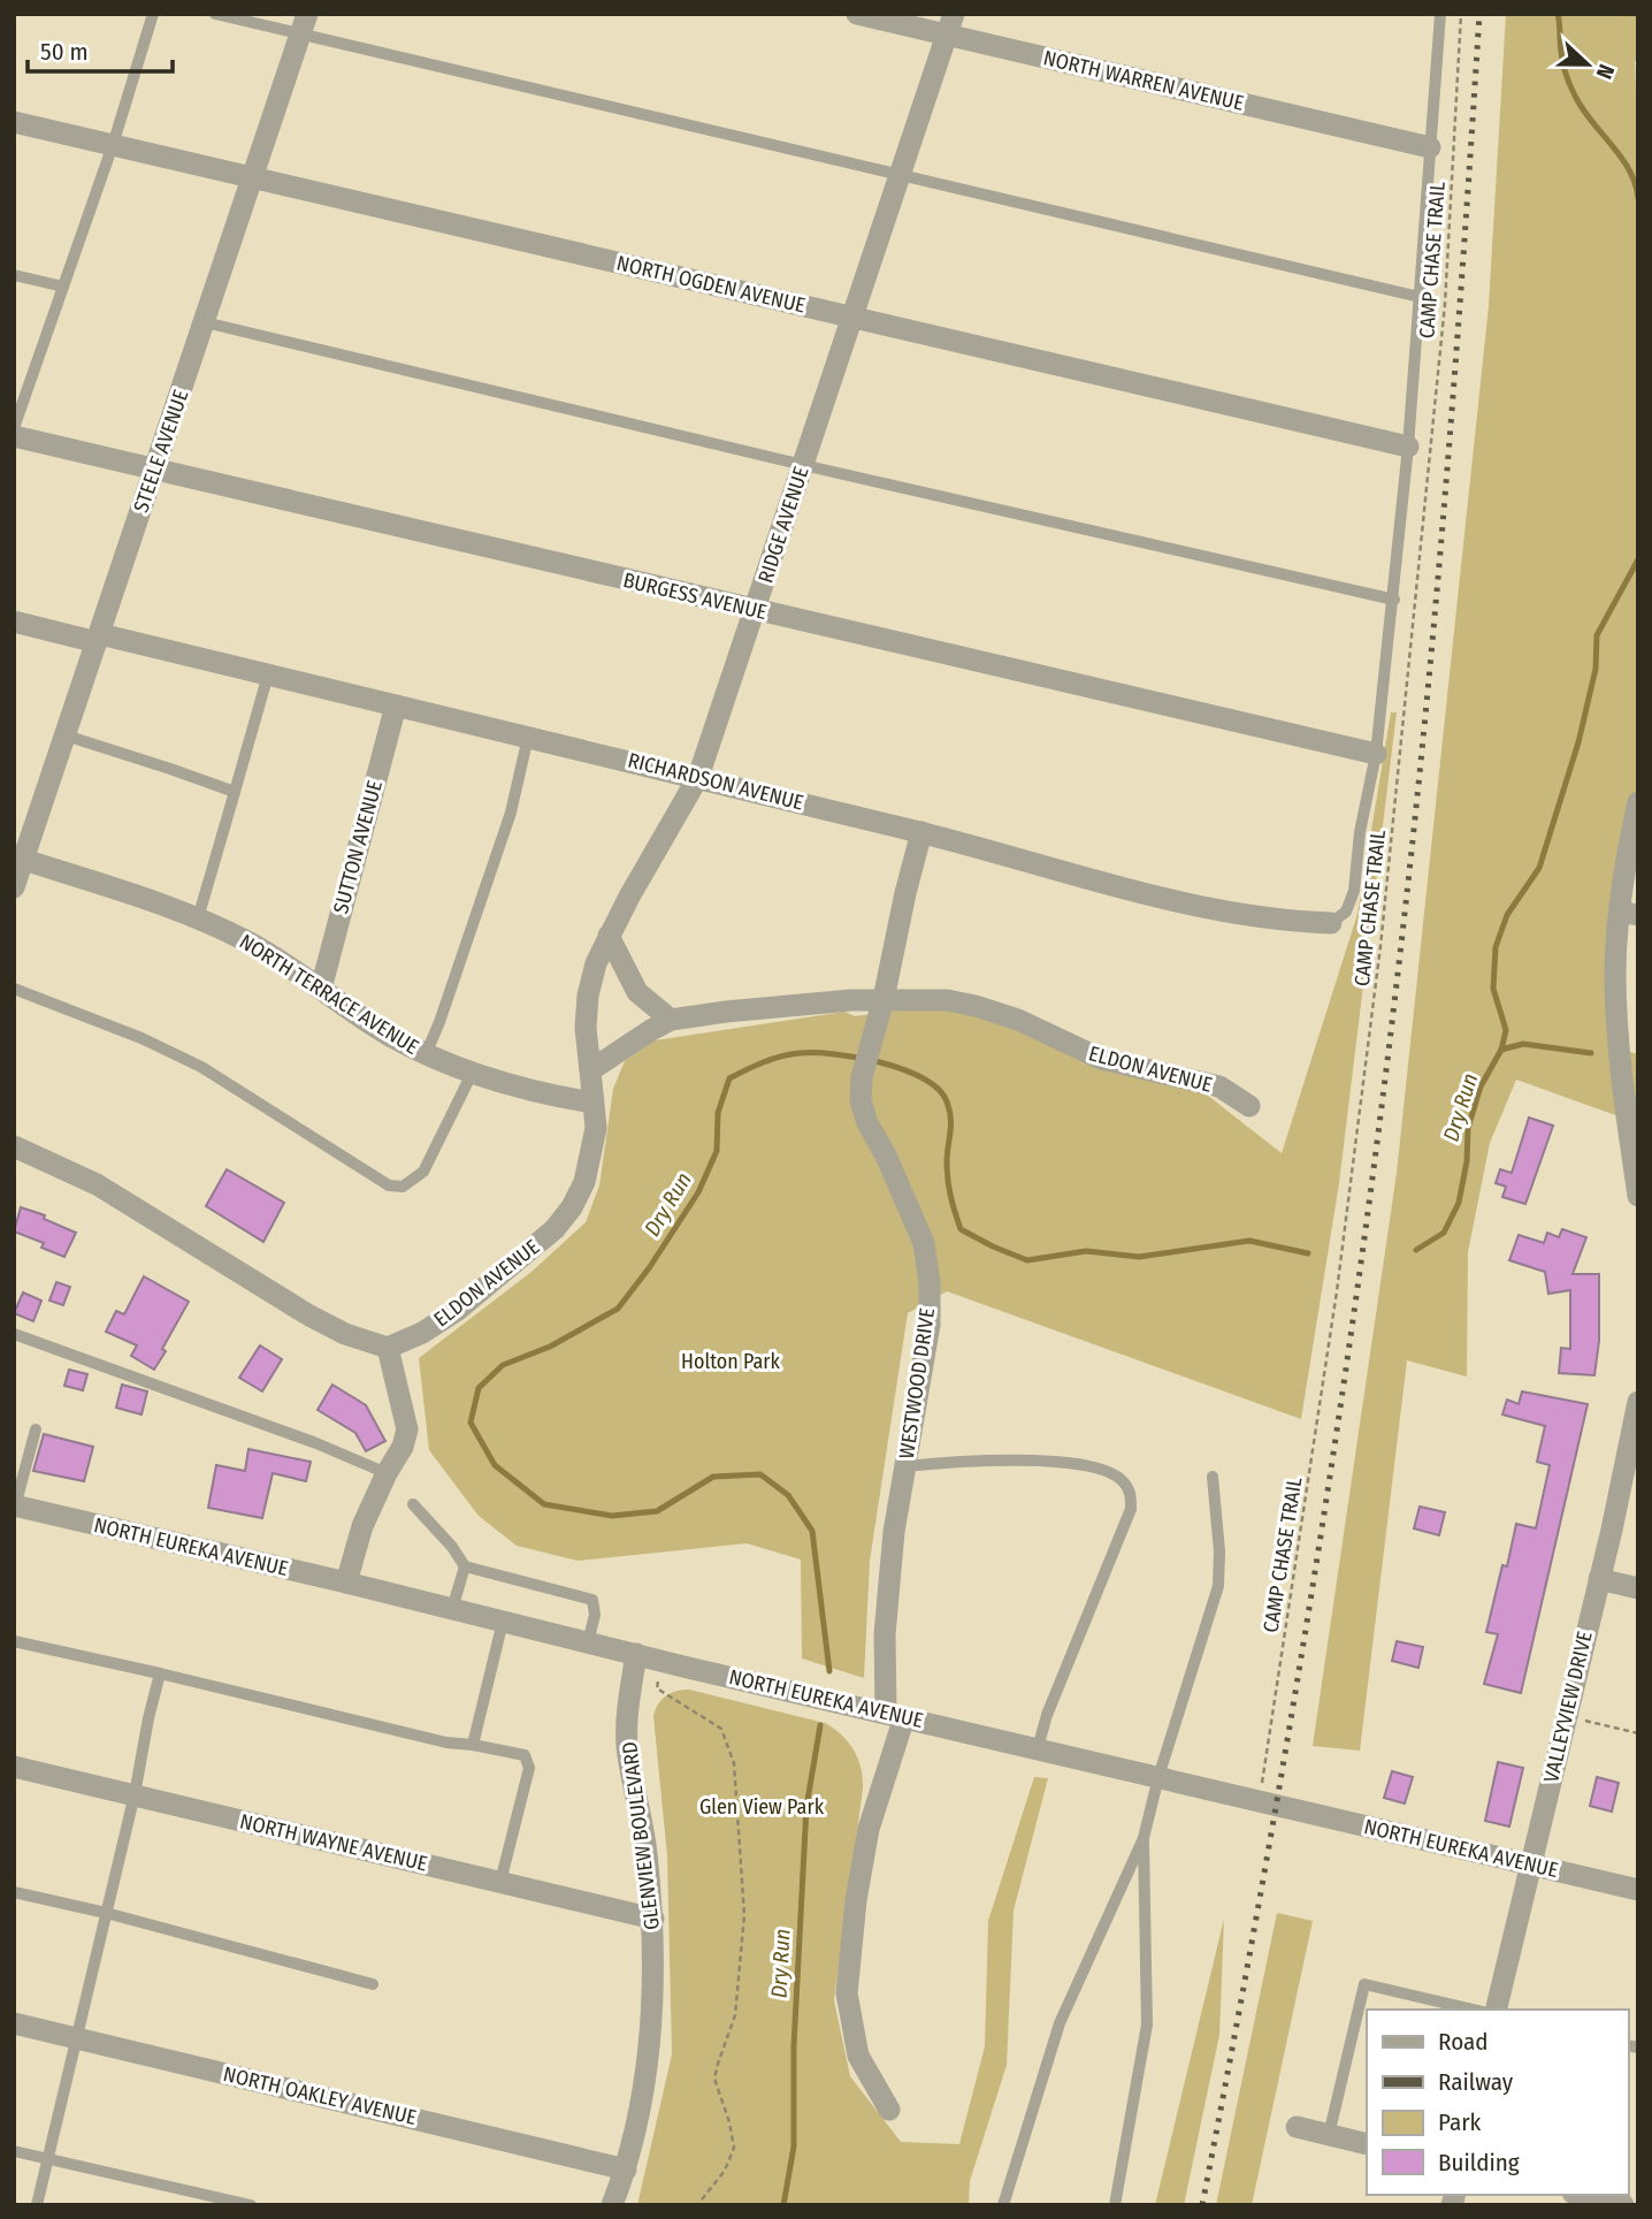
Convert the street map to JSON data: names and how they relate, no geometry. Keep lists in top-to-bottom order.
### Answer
{
  "streets": {
    "street": [
      "NORTH WARREN AVENUE",
      "NORTH OGDEN AVENUE",
      "STEELE AVENUE",
      "RIDGE AVENUE",
      "BURGESS AVENUE",
      "RICHARDSON AVENUE",
      "SUTTON AVENUE",
      "NORTH TERRACE AVENUE",
      "ELDON AVENUE",
      "WESTWOOD DRIVE",
      "NORTH EUREKA AVENUE",
      "VALLEYVIEW DRIVE",
      "GLENVIEW BOULEVARD",
      "NORTH WAYNE AVENUE",
      "NORTH OAKLEY AVENUE"
    ],
    "path": ["CAMP CHASE TRAIL"]
  },
  "crossings": [
    ["NORTH WARREN AVENUE", "RIDGE AVENUE"],
    ["CAMP CHASE TRAIL", "NORTH EUREKA AVENUE"],
    ["NORTH OGDEN AVENUE", "STEELE AVENUE"],
    ["NORTH OGDEN AVENUE", "RIDGE AVENUE"],
    ["STEELE AVENUE", "BURGESS AVENUE"],
    ["STEELE AVENUE", "RICHARDSON AVENUE"],
    ["STEELE AVENUE", "NORTH TERRACE AVENUE"],
    ["RIDGE AVENUE", "BURGESS AVENUE"],
    ["RIDGE AVENUE", "RICHARDSON AVENUE"],
    ["RIDGE AVENUE", "ELDON AVENUE"],
    ["RICHARDSON AVENUE", "SUTTON AVENUE"],
    ["RICHARDSON AVENUE", "WESTWOOD DRIVE"],
    ["SUTTON AVENUE", "NORTH TERRACE AVENUE"],
    ["NORTH TERRACE AVENUE", "ELDON AVENUE"],
    ["ELDON AVENUE", "WESTWOOD DRIVE"],
    ["WESTWOOD DRIVE", "NORTH EUREKA AVENUE"],
    ["NORTH EUREKA AVENUE", "VALLEYVIEW DRIVE"],
    ["NORTH EUREKA AVENUE", "GLENVIEW BOULEVARD"],
    ["GLENVIEW BOULEVARD", "NORTH WAYNE AVENUE"],
    ["GLENVIEW BOULEVARD", "NORTH OAKLEY AVENUE"]
  ],
  "water": ["Dry Run"],
  "parks": ["Holton Park", "Glen View Park"],
  "legend": [
    "Road",
    "Railway",
    "Park",
    "Building"
  ],
  "scale_bar": "50 m",
  "north": "right"
}
